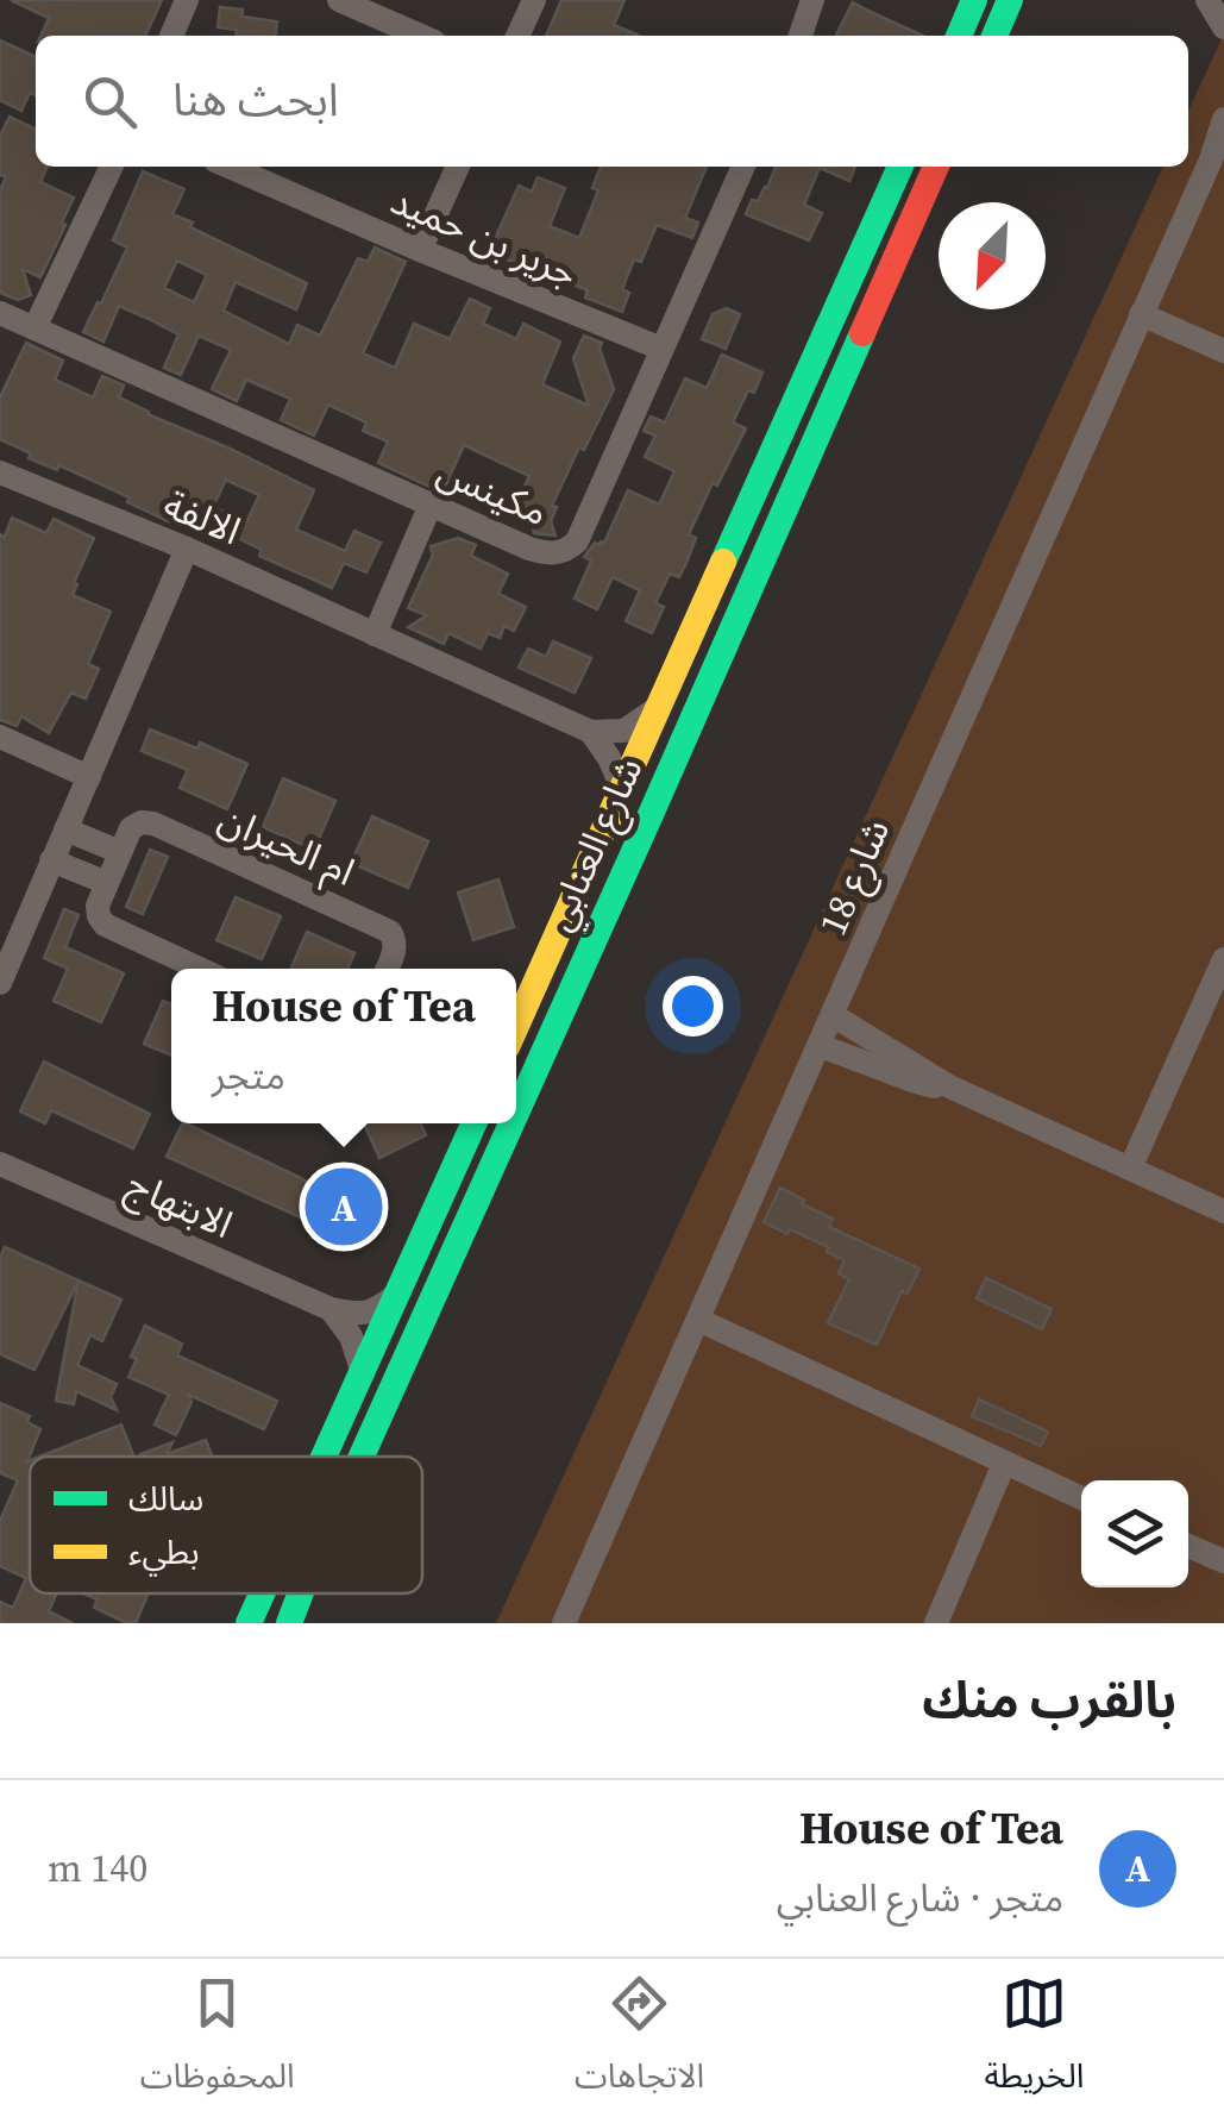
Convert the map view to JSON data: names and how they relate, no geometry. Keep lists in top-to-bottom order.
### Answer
{
  "streets": {
    "street": [
      "جرير بن حميد",
      "مكينس",
      "الالفة",
      "شارع العنابي",
      "ام الحيران",
      "شارع 18",
      "الابتهاج"
    ]
  },
  "crossings": [
    ["جرير بن حميد", "مكينس"]
  ],
  "legend": ["سالك", "بطيء"],
  "north": "bottom left",
  "page": {
    "search": "ابحث هنا",
    "popup": ["House of Tea", "متجر"],
    "pins": "A",
    "heading": "بالقرب منك",
    "list": [
      {
        "mark": "A",
        "name": "House of Tea",
        "note": "متجر · شارع العنابي",
        "value": "140 m"
      }
    ],
    "nav": ["الخريطة", "الاتجاهات", "المحفوظات"]
  }
}
